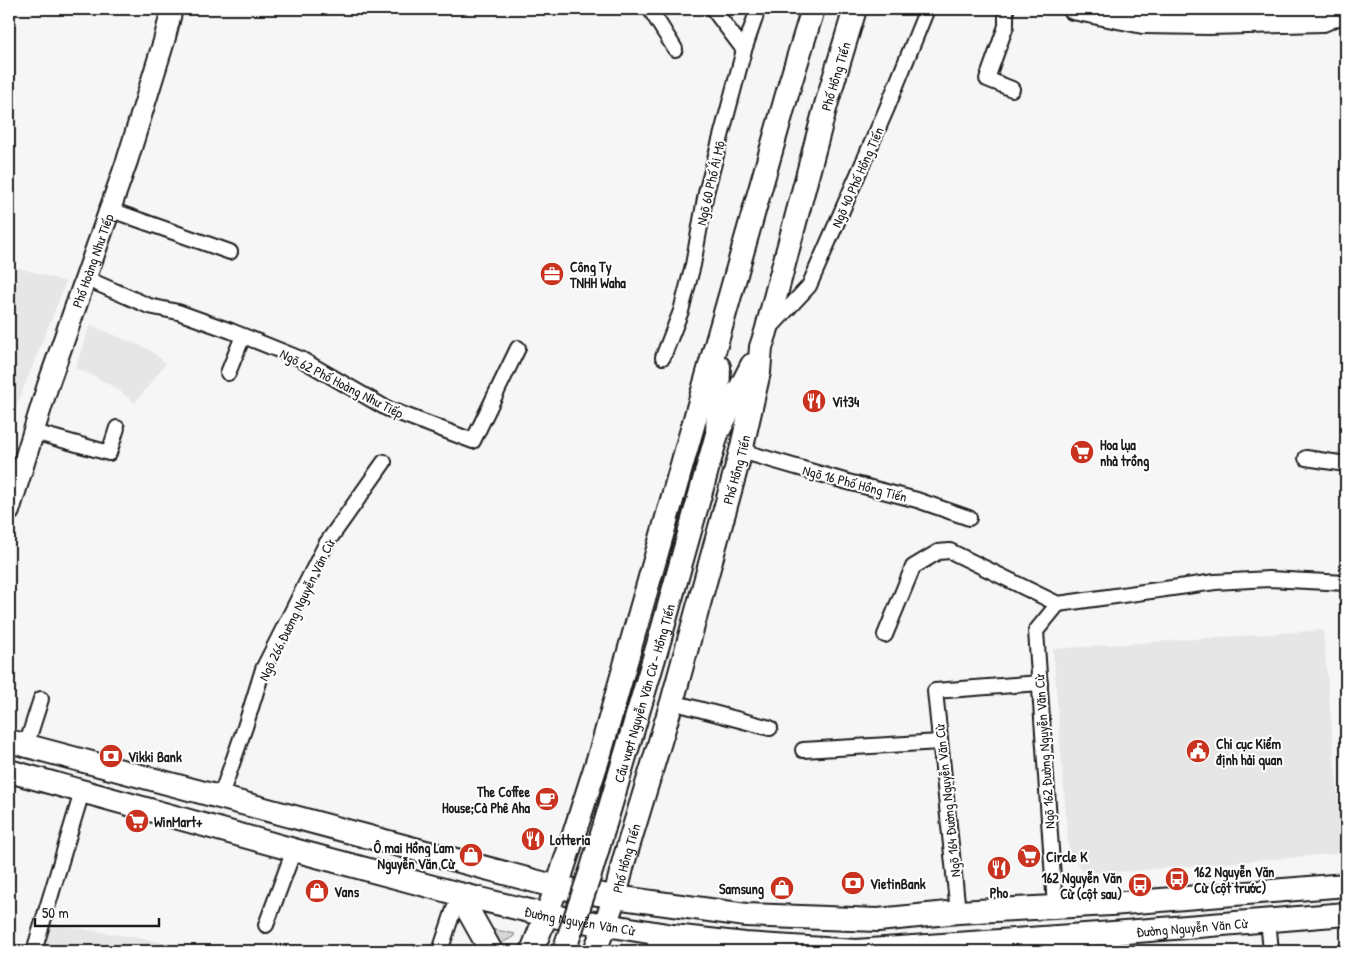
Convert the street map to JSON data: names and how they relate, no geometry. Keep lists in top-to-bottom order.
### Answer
{
  "streets": {
    "main road": ["Phố Hồng Tiến", "Cầu vượt Nguyễn Văn Cừ – Hồng Tiến", "Đường Nguyễn Văn Cừ"],
    "street": [
      "Ngõ 40 Phố Hồng Tiến",
      "Ngõ 60 Phố Ái Mộ",
      "Phố Hoàng Như Tiếp",
      "Ngõ 62 Phố Hoàng Như Tiếp",
      "Ngõ 16 Phố Hồng Tiến",
      "Ngõ 266 Đường Nguyễn Văn Cừ",
      "Ngõ 162 Đường Nguyễn Văn Cừ",
      "Ngõ 164 Đường Nguyễn Văn Cừ"
    ]
  },
  "crossings": [
    ["Phố Hồng Tiến", "Ngõ 40 Phố Hồng Tiến"],
    ["Phố Hồng Tiến", "Ngõ 16 Phố Hồng Tiến"],
    ["Phố Hồng Tiến", "Đường Nguyễn Văn Cừ"],
    ["Phố Hoàng Như Tiếp", "Ngõ 62 Phố Hoàng Như Tiếp"],
    ["Ngõ 266 Đường Nguyễn Văn Cừ", "Đường Nguyễn Văn Cừ"],
    ["Ngõ 162 Đường Nguyễn Văn Cừ", "Ngõ 164 Đường Nguyễn Văn Cừ"],
    ["Ngõ 162 Đường Nguyễn Văn Cừ", "Đường Nguyễn Văn Cừ"],
    ["Ngõ 164 Đường Nguyễn Văn Cừ", "Đường Nguyễn Văn Cừ"]
  ],
  "places": {
    "office": ["Công Ty TNHH Waha"],
    "restaurant": ["Vit34", "Lotteria", "Pho"],
    "supermarket": ["Hoa lụa nhà trồng", "WinMart+", "Circle K"],
    "public building": ["Chi cục Kiểm định hải quan"],
    "bank": ["Vikki Bank", "VietinBank"],
    "cafe": ["The Coffee House;Cà Phê Aha"],
    "shop": ["Ô mai Hồng Lam Nguyễn Văn Cừ", "Samsung", "Vans"],
    "bus stop": ["162 Nguyễn Văn Cừ (cột trước)", "162 Nguyễn Văn Cừ (cột sau)"]
  },
  "scale_bar": "50 m"
}
